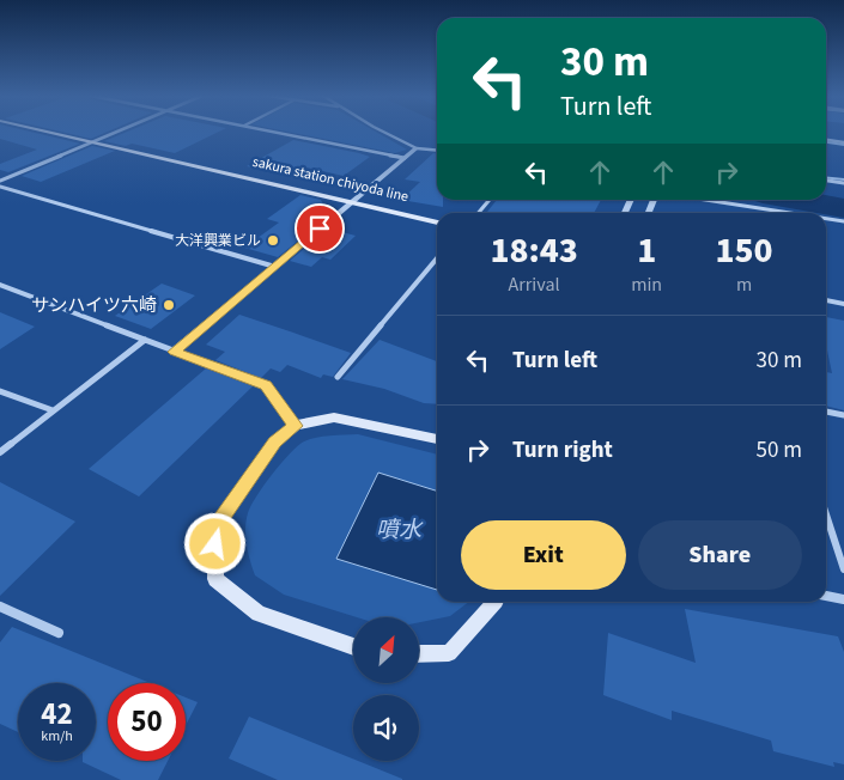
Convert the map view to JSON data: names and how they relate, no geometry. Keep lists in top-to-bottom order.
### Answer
{
  "streets": {
    "main road": ["sakura station chiyoda line"]
  },
  "water": ["噴水"],
  "places": ["大洋興業ビル", "サンハイツ六崎"],
  "north": "top right",
  "page": {
    "turn": ["30 m", "Turn left"],
    "eta": [
      "18:43",
      "Arrival",
      "1",
      "min",
      "150",
      "m"
    ],
    "list": [
      {
        "name": "Turn left",
        "value": "30 m"
      },
      {
        "name": "Turn right",
        "value": "50 m"
      }
    ],
    "buttons": ["Exit", "Share"],
    "speed": "42 km/h",
    "limit": "50"
  }
}
